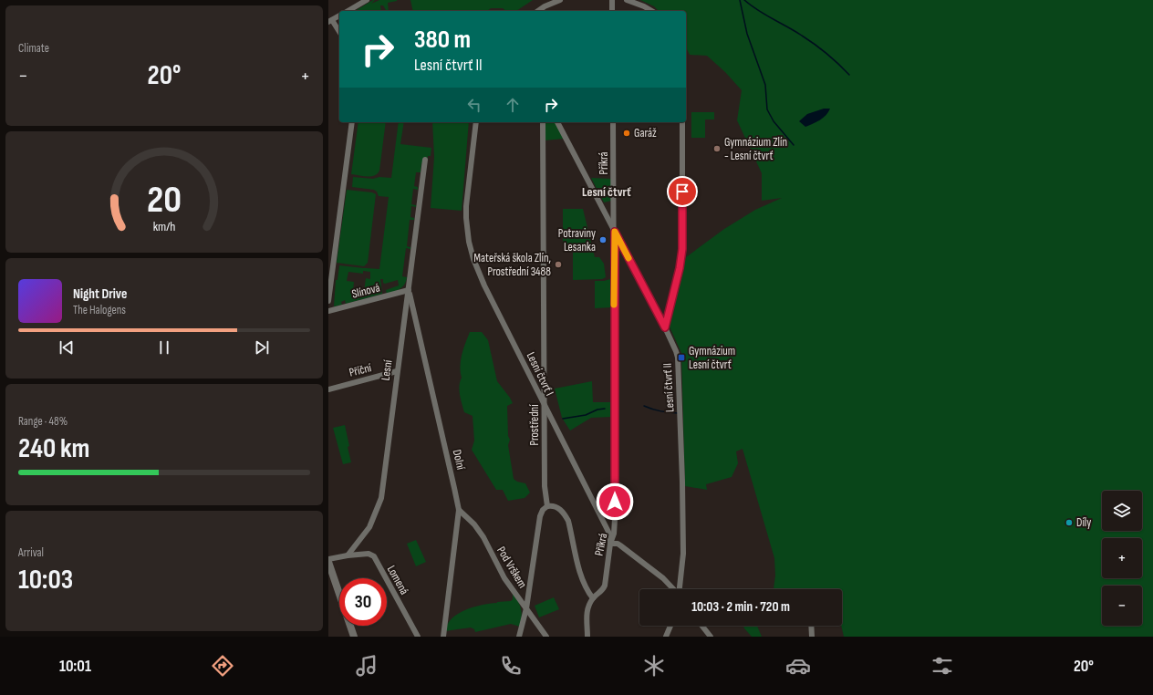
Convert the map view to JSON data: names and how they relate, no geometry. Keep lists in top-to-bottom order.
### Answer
{
  "streets": {
    "street": [
      "Příkrá",
      "Slínová",
      "Příční",
      "Lesní",
      "Lesní čtvrť I",
      "Lesní čtvrť II",
      "Prostřední",
      "Dolní",
      "Pod Vrškem",
      "Lomená"
    ]
  },
  "crossings": [
    ["Příkrá", "Lesní čtvrť I"],
    ["Příkrá", "Lesní čtvrť II"],
    ["Slínová", "Lesní"],
    ["Slínová", "Dolní"],
    ["Příční", "Lesní"],
    ["Lesní", "Dolní"],
    ["Lesní", "Lomená"],
    ["Lesní čtvrť I", "Prostřední"],
    ["Dolní", "Pod Vrškem"]
  ],
  "districts": ["Lesní čtvrť"],
  "places": {
    "other": [
      "Garáž",
      "Gymnázium Zlín - Lesní čtvrť",
      "Potraviny Lesanka",
      "Mateřská škola Zlín, Prostřední 3488",
      "Díly"
    ],
    "transit": ["Gymnázium Lesní čtvrť"]
  },
  "page": {
    "tile": [
      "Climate",
      ["Range · 48%", "240 km"],
      ["Arrival", "10:03"]
    ],
    "turn": ["380 m", "Lesní čtvrť II"],
    "heat": ["−", "20°", "+"],
    "song": ["Night Drive", "The Halogens"],
    "map_buttons": ["+", "−"],
    "limit": "30",
    "trip": "10:03 · 2 min · 720 m",
    "tabs": ["10:01", "20°"],
    "gauge": ["20", "km/h"]
  }
}
